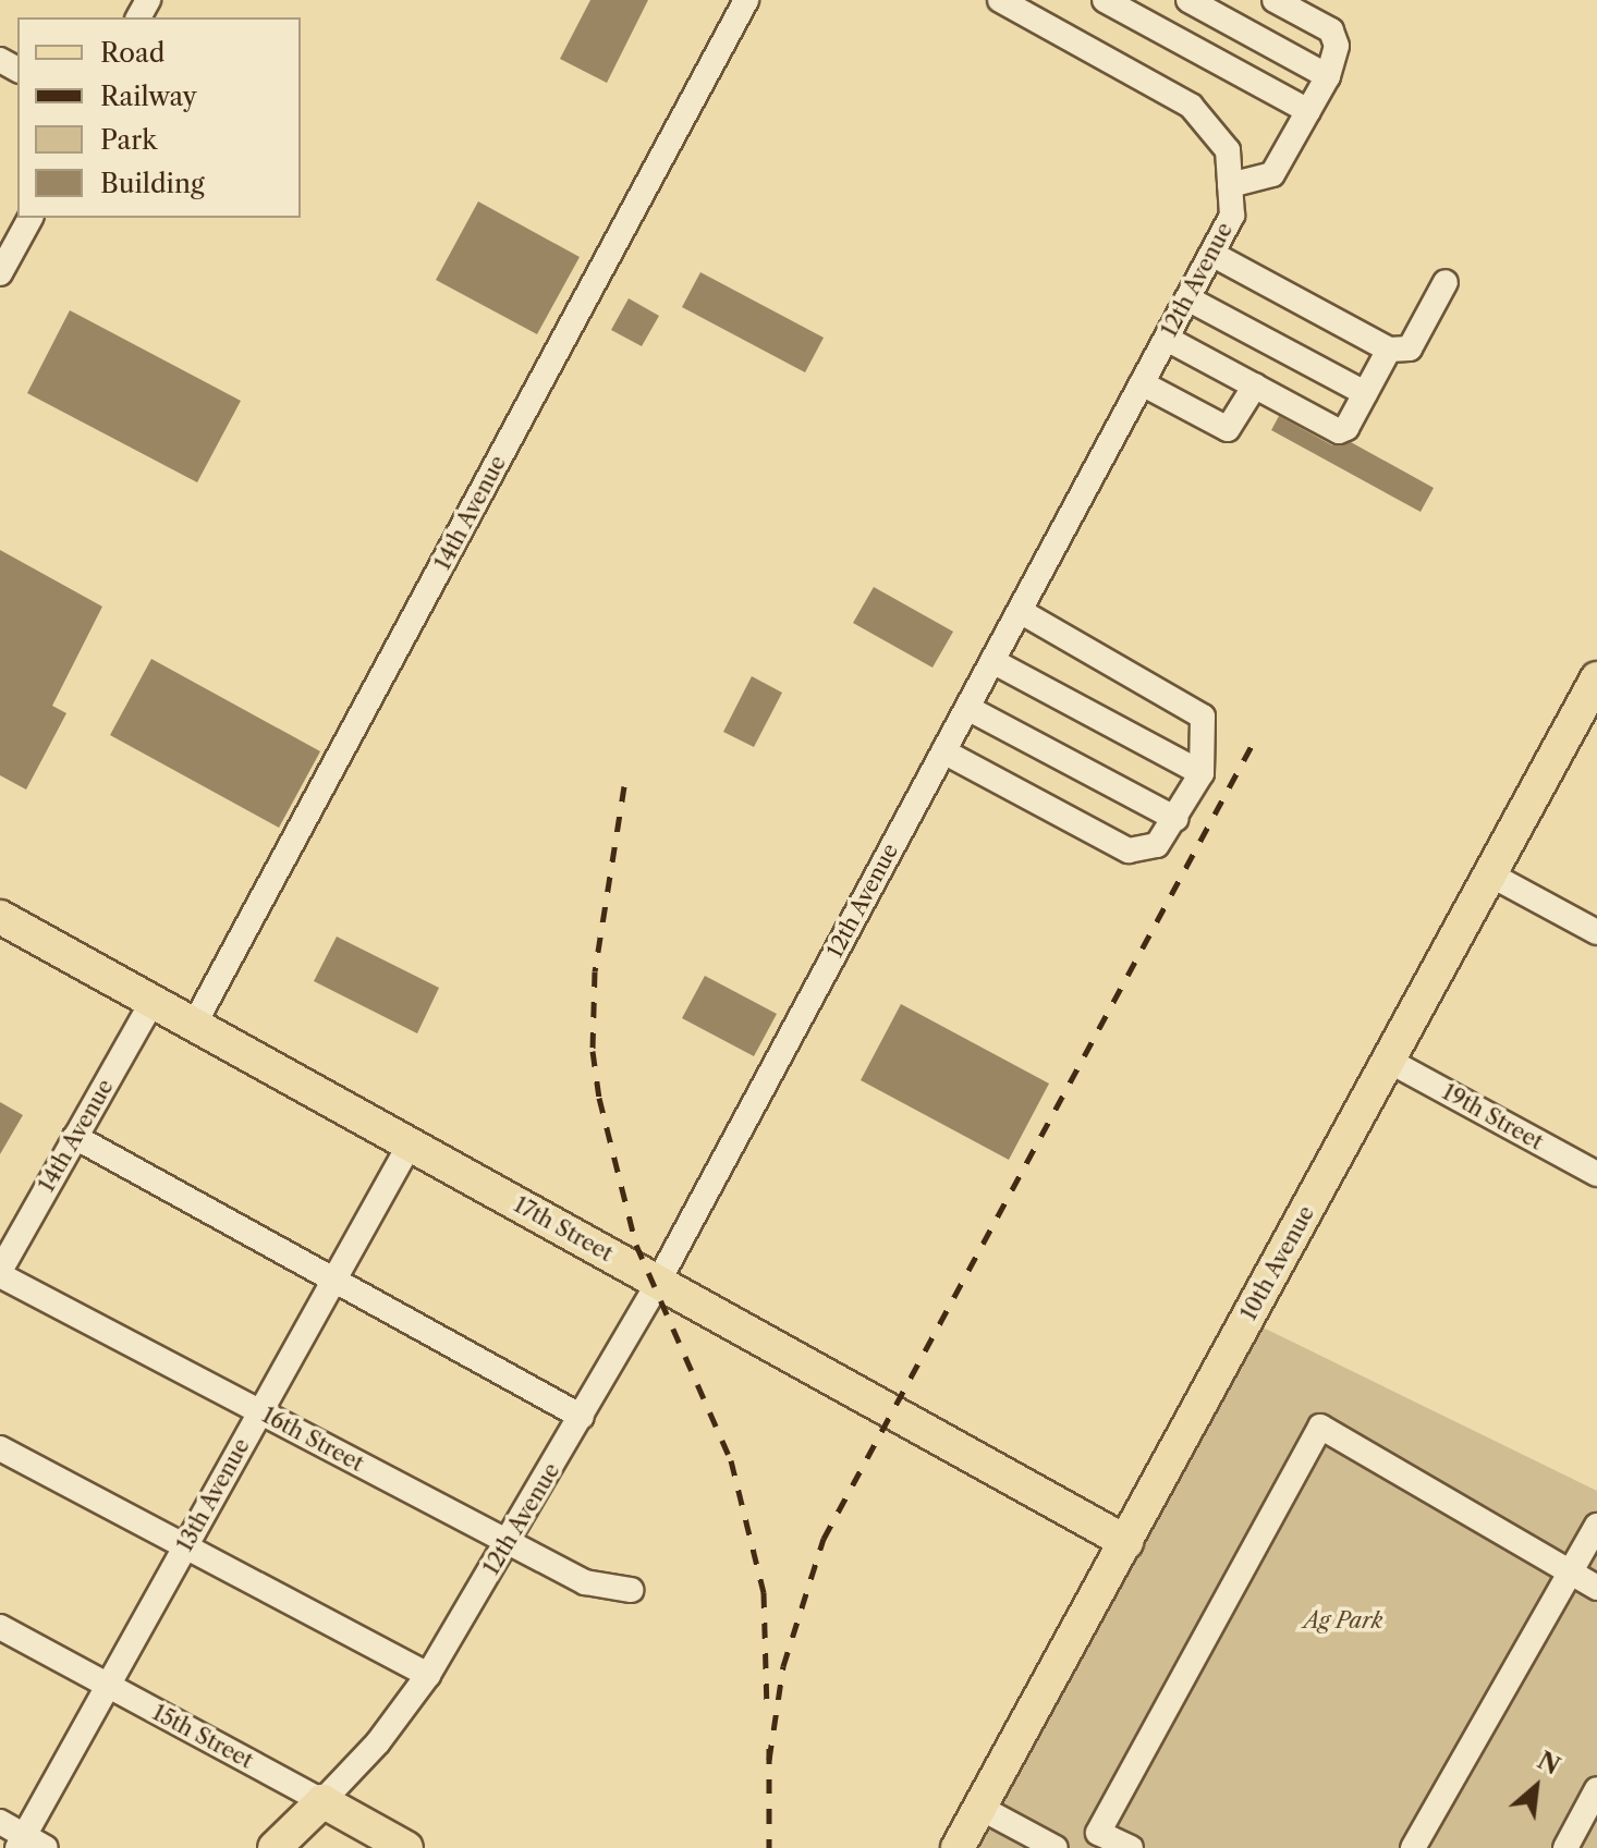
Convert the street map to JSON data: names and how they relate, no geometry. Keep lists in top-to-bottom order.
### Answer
{
  "streets": {
    "main road": [
      "12th Avenue",
      "17th Street",
      "10th Avenue",
      "15th Street"
    ],
    "street": [
      "14th Avenue",
      "19th Street",
      "16th Street",
      "13th Avenue"
    ]
  },
  "crossings": [
    ["12th Avenue", "17th Street"],
    ["12th Avenue", "16th Street"],
    ["12th Avenue", "15th Street"],
    ["14th Avenue", "17th Street"],
    ["14th Avenue", "16th Street"],
    ["19th Street", "10th Avenue"],
    ["17th Street", "10th Avenue"],
    ["17th Street", "13th Avenue"],
    ["16th Street", "13th Avenue"],
    ["13th Avenue", "15th Street"]
  ],
  "parks": ["Ag Park"],
  "legend": [
    "Road",
    "Railway",
    "Park",
    "Building"
  ],
  "north": "top right"
}
